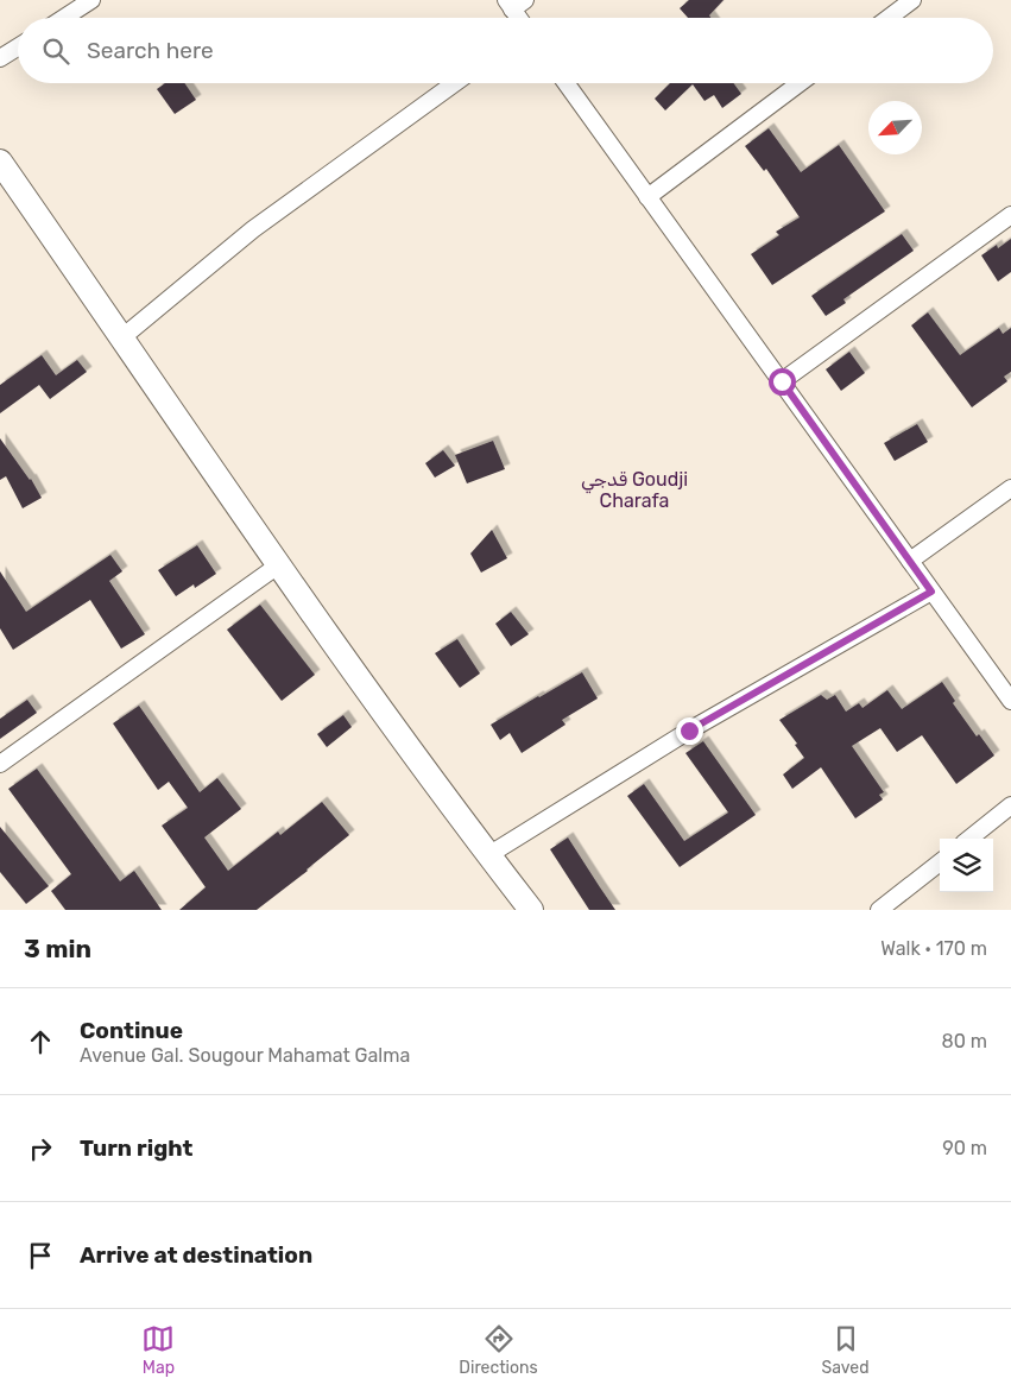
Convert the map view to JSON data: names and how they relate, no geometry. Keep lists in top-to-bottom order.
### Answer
{
  "districts": ["قدجي Goudji Charafa"],
  "north": "bottom left",
  "page": {
    "search": "Search here",
    "heading": ["3 min", "Walk · 170 m"],
    "list": [
      ["Continue", "Avenue Gal. Sougour Mahamat Galma", "80 m"],
      ["Turn right", "90 m"],
      "Arrive at destination"
    ],
    "nav": ["Map", "Directions", "Saved"]
  }
}
